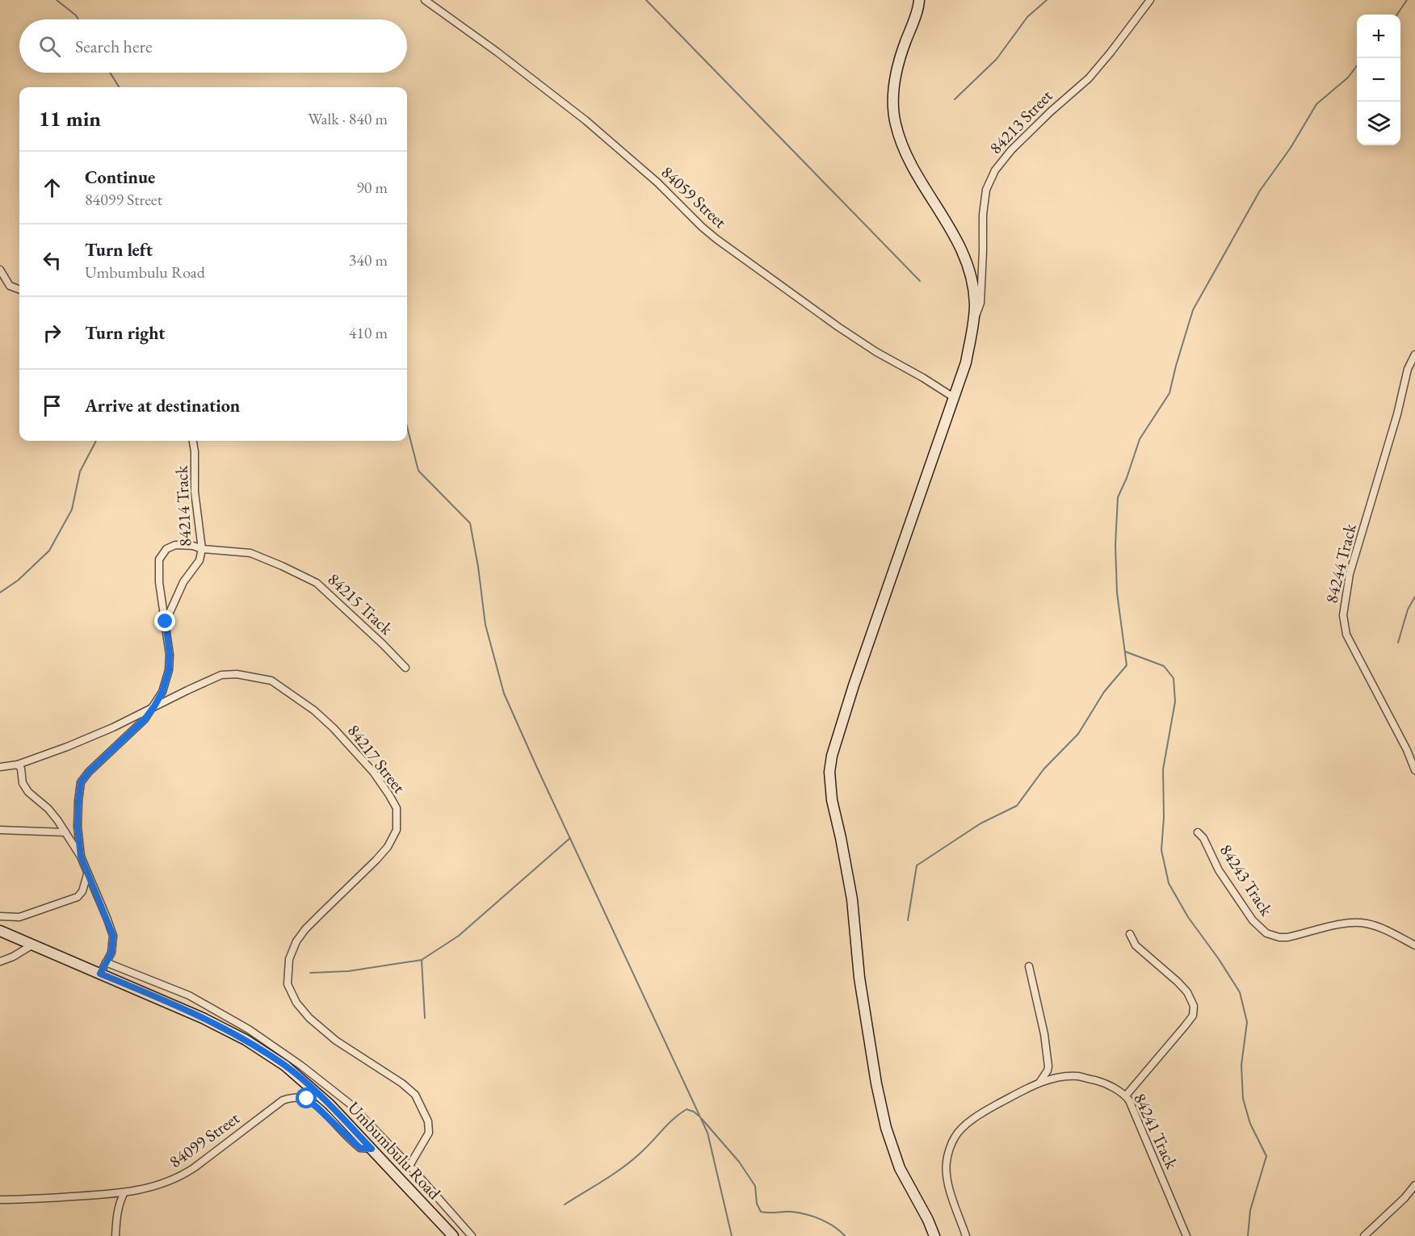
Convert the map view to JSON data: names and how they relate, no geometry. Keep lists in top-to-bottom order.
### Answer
{
  "streets": {
    "street": [
      "84213 Street",
      "84059 Street",
      "84214 Track",
      "84244 Track",
      "84215 Track",
      "84217 Street",
      "84243 Track",
      "84241 Track",
      "84099 Street",
      "Umbumbulu Road"
    ]
  },
  "crossings": [
    ["84214 Track", "84215 Track"],
    ["84099 Street", "Umbumbulu Road"]
  ],
  "page": {
    "map_buttons": ["+", "−"],
    "search": "Search here",
    "heading": ["11 min", "Walk · 840 m"],
    "list": [
      ["Continue", "84099 Street", "90 m"],
      ["Turn left", "Umbumbulu Road", "340 m"],
      ["Turn right", "410 m"],
      "Arrive at destination"
    ]
  }
}
